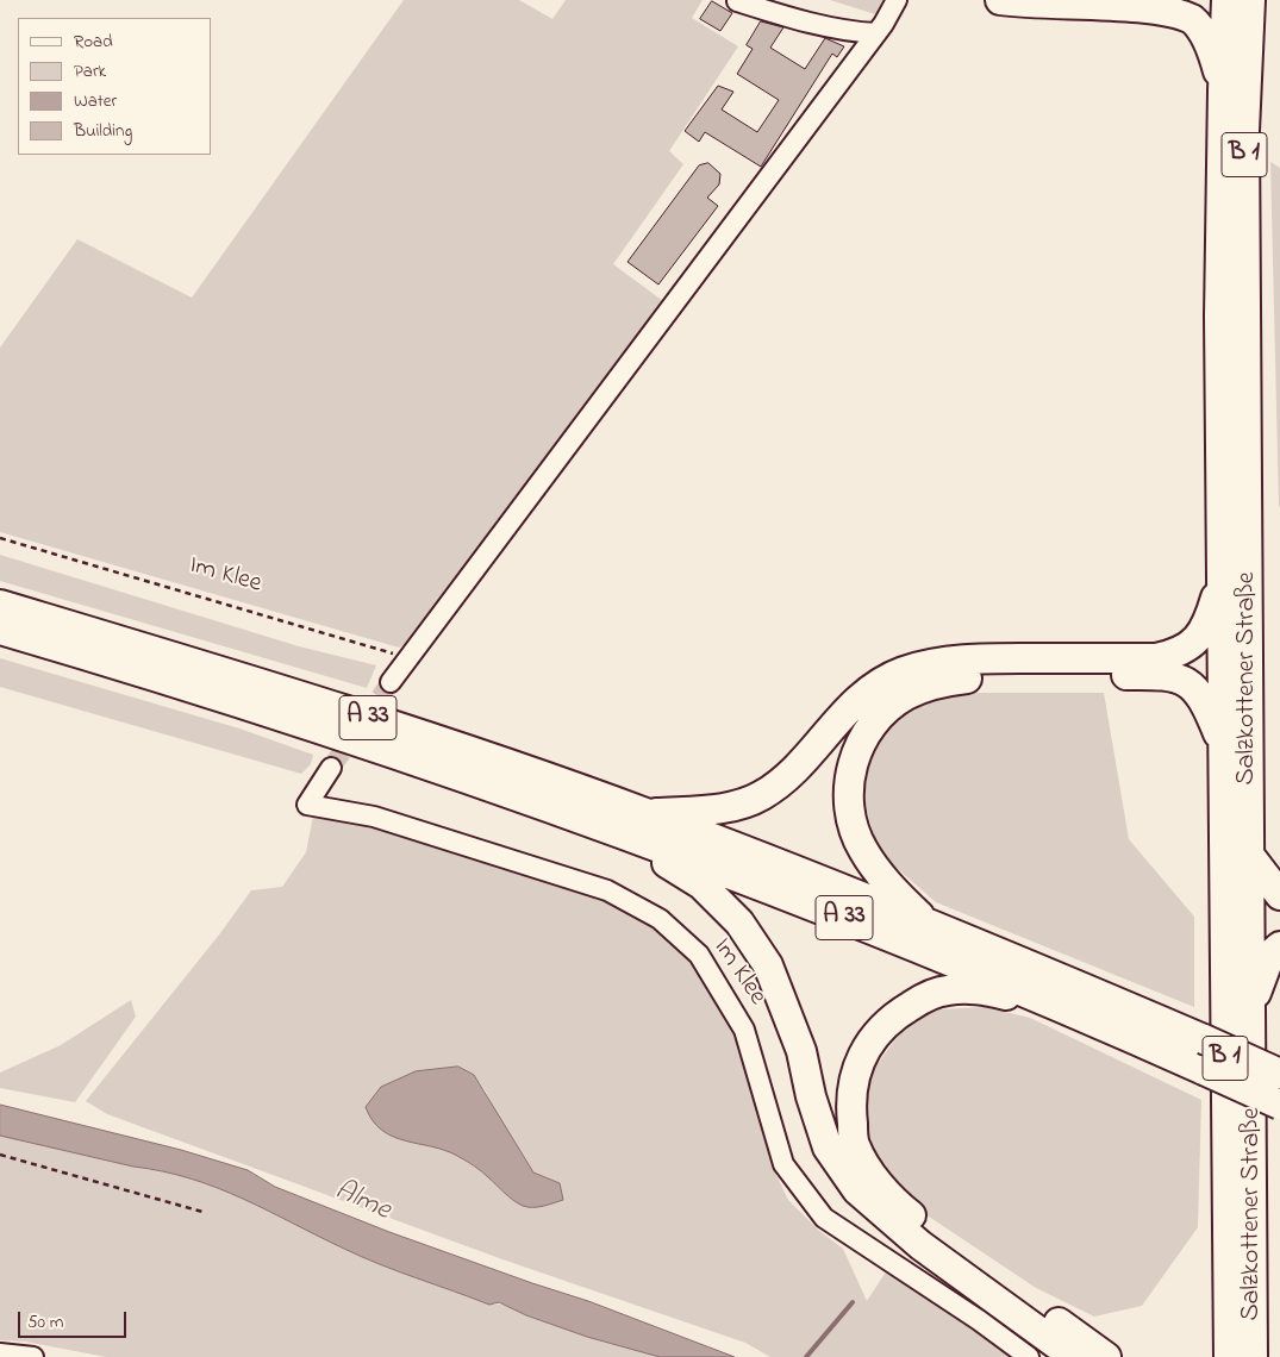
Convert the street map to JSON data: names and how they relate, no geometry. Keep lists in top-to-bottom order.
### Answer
{
  "streets": {
    "highway": ["B 1", "Salzkottener Straße", "A 33"],
    "street": ["Im Klee"]
  },
  "water": ["Alme"],
  "legend": [
    "Road",
    "Park",
    "Water",
    "Building"
  ],
  "scale_bar": "50 m"
}
